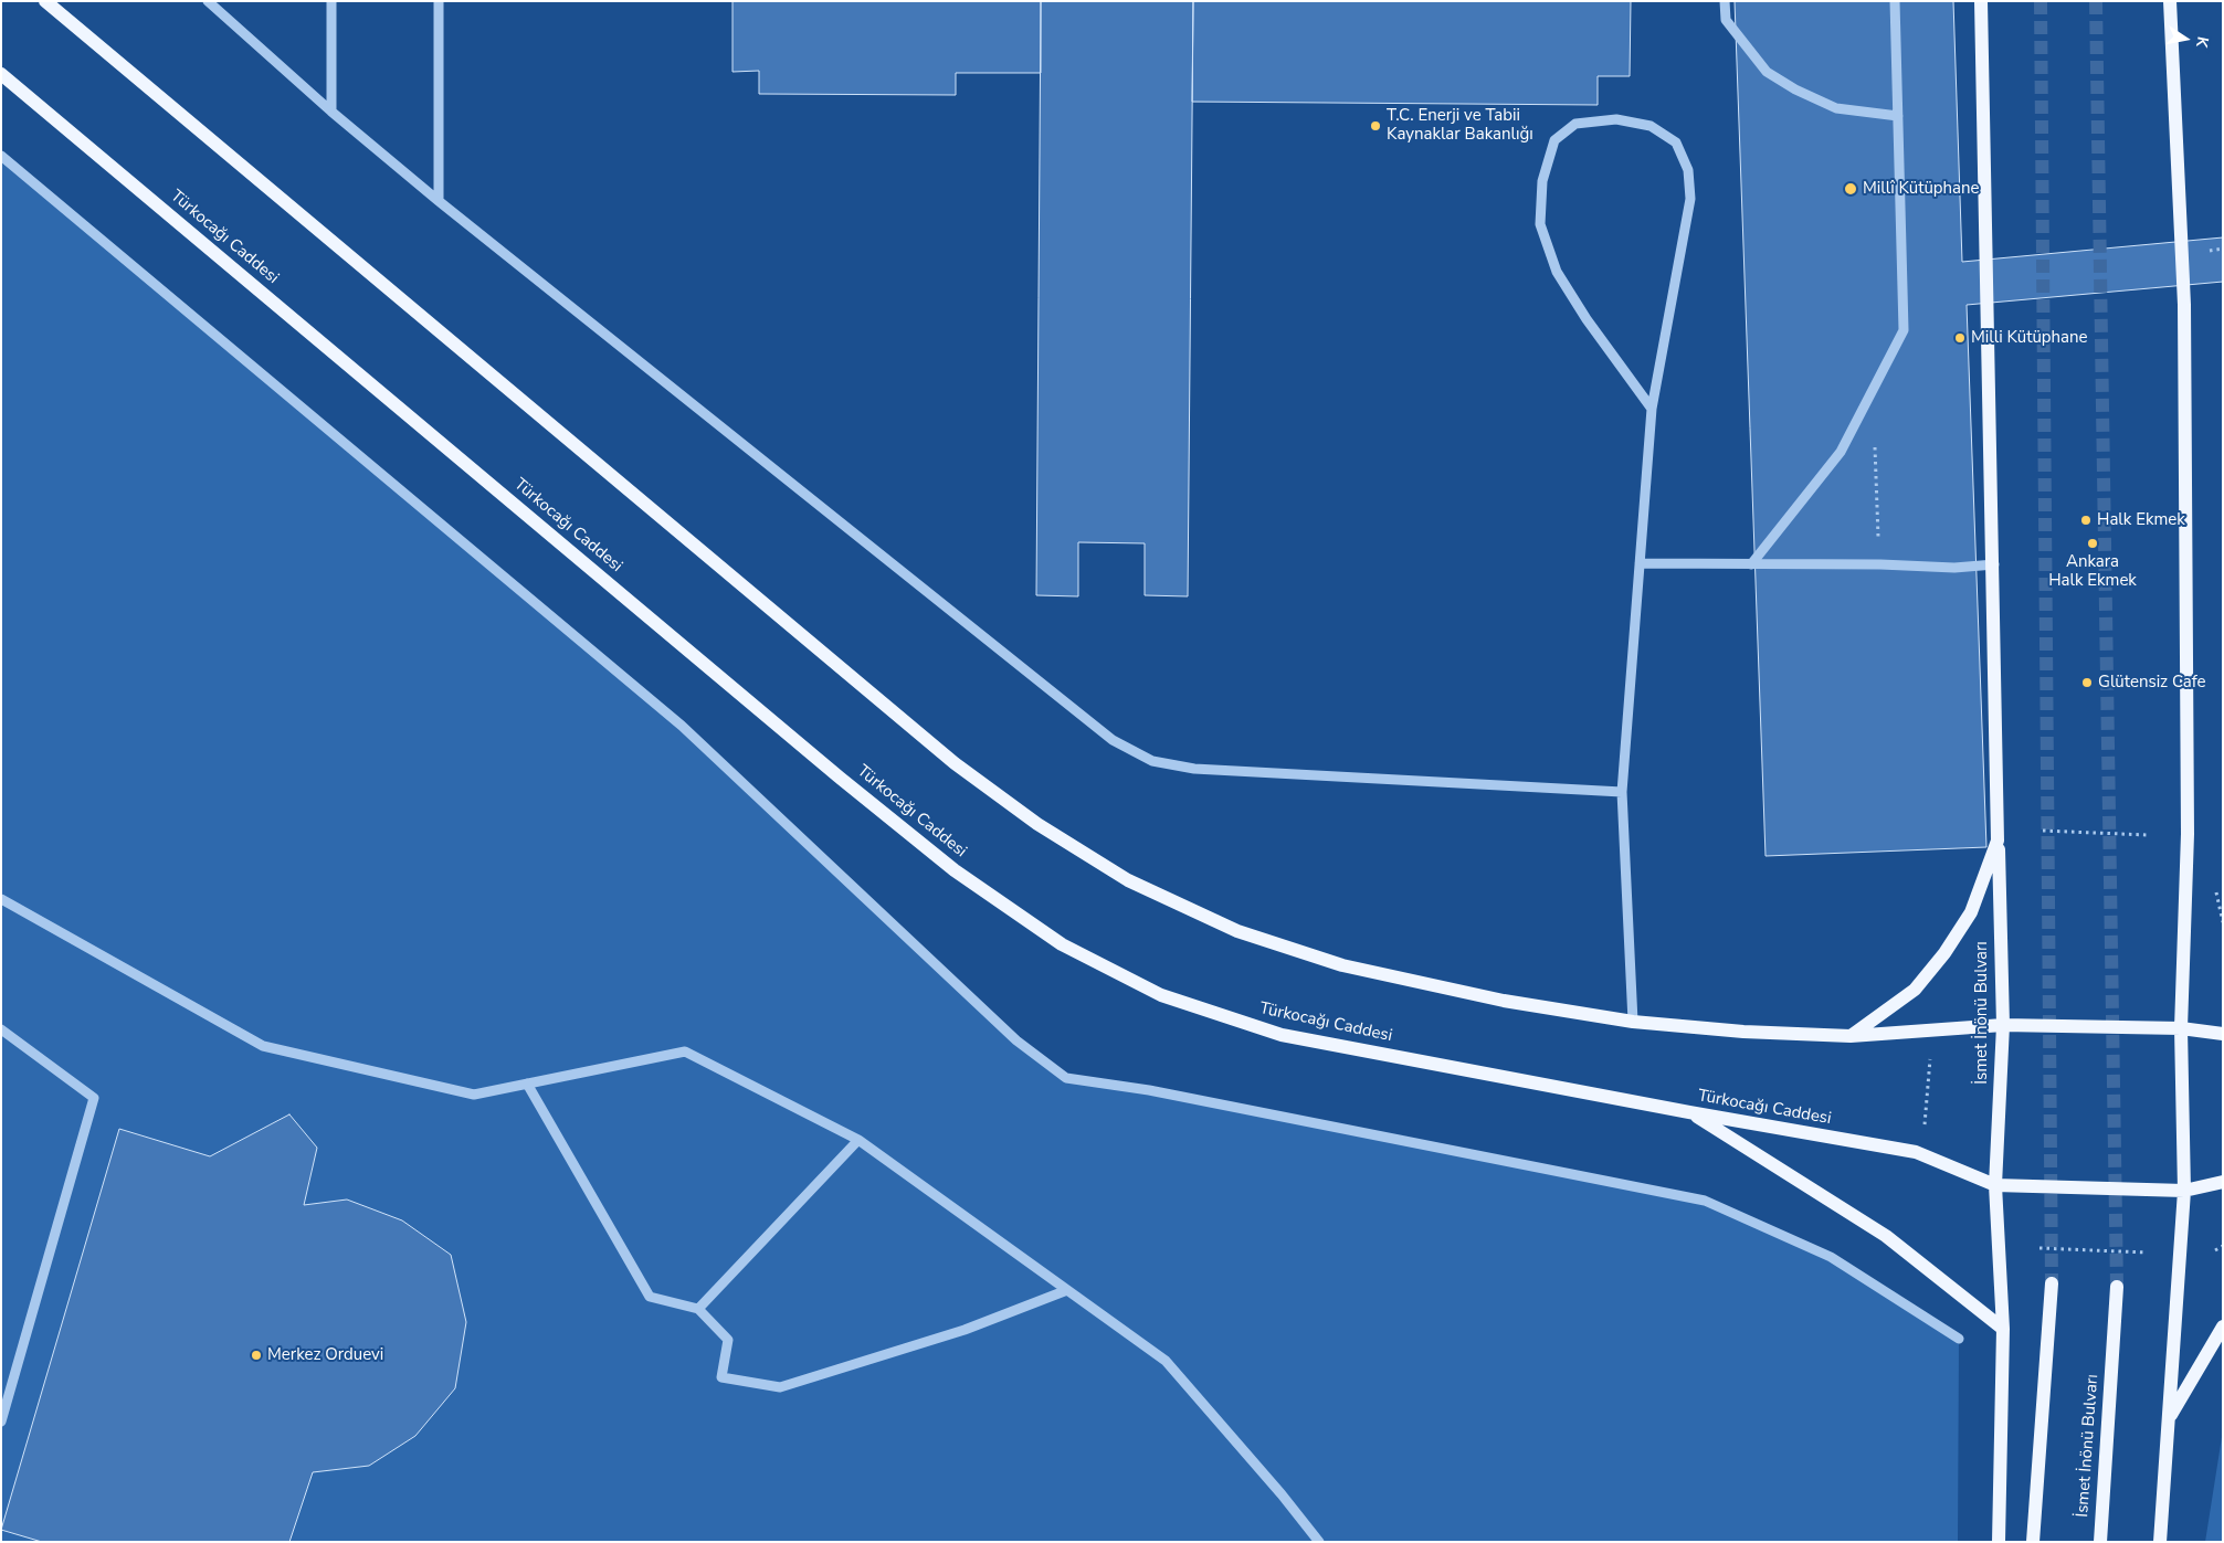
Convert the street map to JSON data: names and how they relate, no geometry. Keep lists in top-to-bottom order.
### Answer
{
  "streets": {
    "main road": ["Türkocağı Caddesi", "İsmet İnönü Bulvarı"]
  },
  "crossings": [
    ["Türkocağı Caddesi", "İsmet İnönü Bulvarı"]
  ],
  "places": [
    "T.C. Enerji ve Tabii Kaynaklar Bakanlığı",
    "Millî Kütüphane",
    "Milli Kütüphane",
    "Halk Ekmek",
    "Ankara Halk Ekmek",
    "Glütensiz Cafe",
    "Merkez Orduevi"
  ],
  "north": "right"
}
